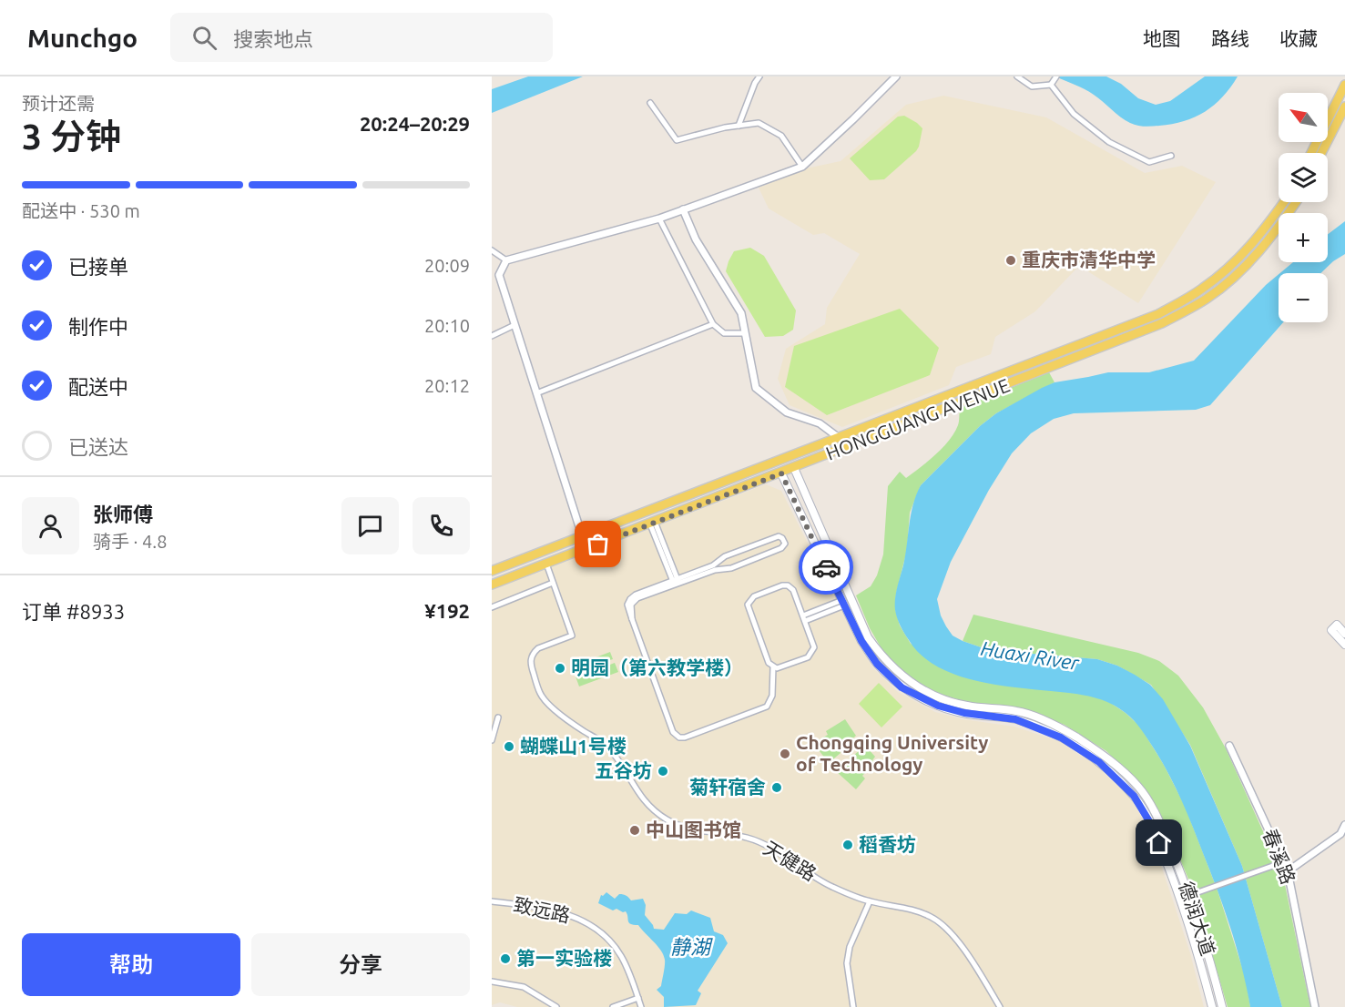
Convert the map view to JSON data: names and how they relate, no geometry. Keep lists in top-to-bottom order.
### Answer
{
  "streets": {
    "main road": ["HONGGUANG AVENUE", "德润大道"],
    "street": ["春溪路", "天健路", "致远路"]
  },
  "crossings": [
    ["HONGGUANG AVENUE", "德润大道"]
  ],
  "water": ["Huaxi River", "静湖"],
  "places": [
    "重庆市清华中学",
    "明园（第六教学楼）",
    "蝴蝶山1号楼",
    "Chongqing University of Technology",
    "五谷坊",
    "菊轩宿舍",
    "中山图书馆",
    "稻香坊",
    "第一实验楼"
  ],
  "north": "top left",
  "page": {
    "header": "Munchgo",
    "search": "搜索地点",
    "nav": ["地图", "路线", "收藏"],
    "heading": ["3 分钟", "预计还需", "20:24–20:29"],
    "panel": [
      "张师傅",
      "骑手 · 4.8",
      "订单 #8933",
      "¥192"
    ],
    "map_buttons": ["+", "−"],
    "bar": "配送中 · 530 m",
    "list": [
      ["已接单", "20:09"],
      ["制作中", "20:10"],
      ["配送中", "20:12"],
      "已送达"
    ],
    "buttons": ["帮助", "分享"]
  }
}
